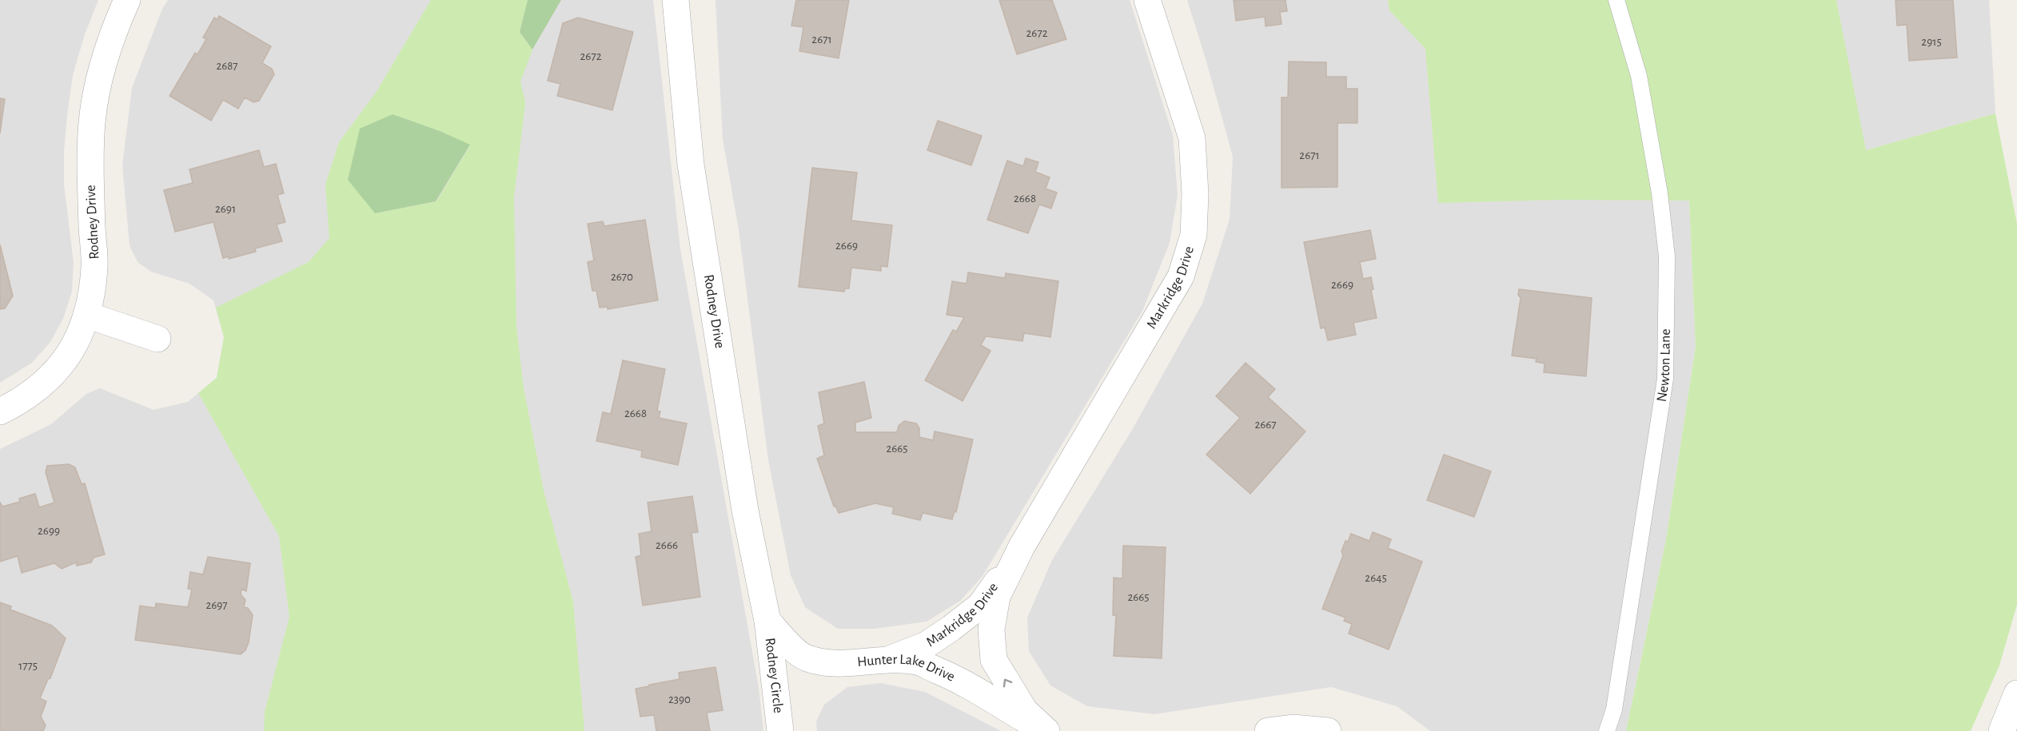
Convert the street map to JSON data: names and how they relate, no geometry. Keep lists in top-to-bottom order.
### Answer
{
  "streets": {
    "street": [
      "Rodney Drive",
      "Markridge Drive",
      "Hunter Lake Drive",
      "Rodney Circle"
    ],
    "lane": ["Newton Lane"]
  },
  "crossings": [
    ["Rodney Drive", "Hunter Lake Drive"],
    ["Rodney Drive", "Rodney Circle"],
    ["Markridge Drive", "Hunter Lake Drive"],
    ["Hunter Lake Drive", "Rodney Circle"]
  ],
  "house_numbers": [
    "2672",
    "2671",
    "2915",
    "2672",
    "2687",
    "2671",
    "2668",
    "2691",
    "2669",
    "2670",
    "2669",
    "2668",
    "2667",
    "2665",
    "2699",
    "2666",
    "2645",
    "2665",
    "2697",
    "1775",
    "2390"
  ]
}
